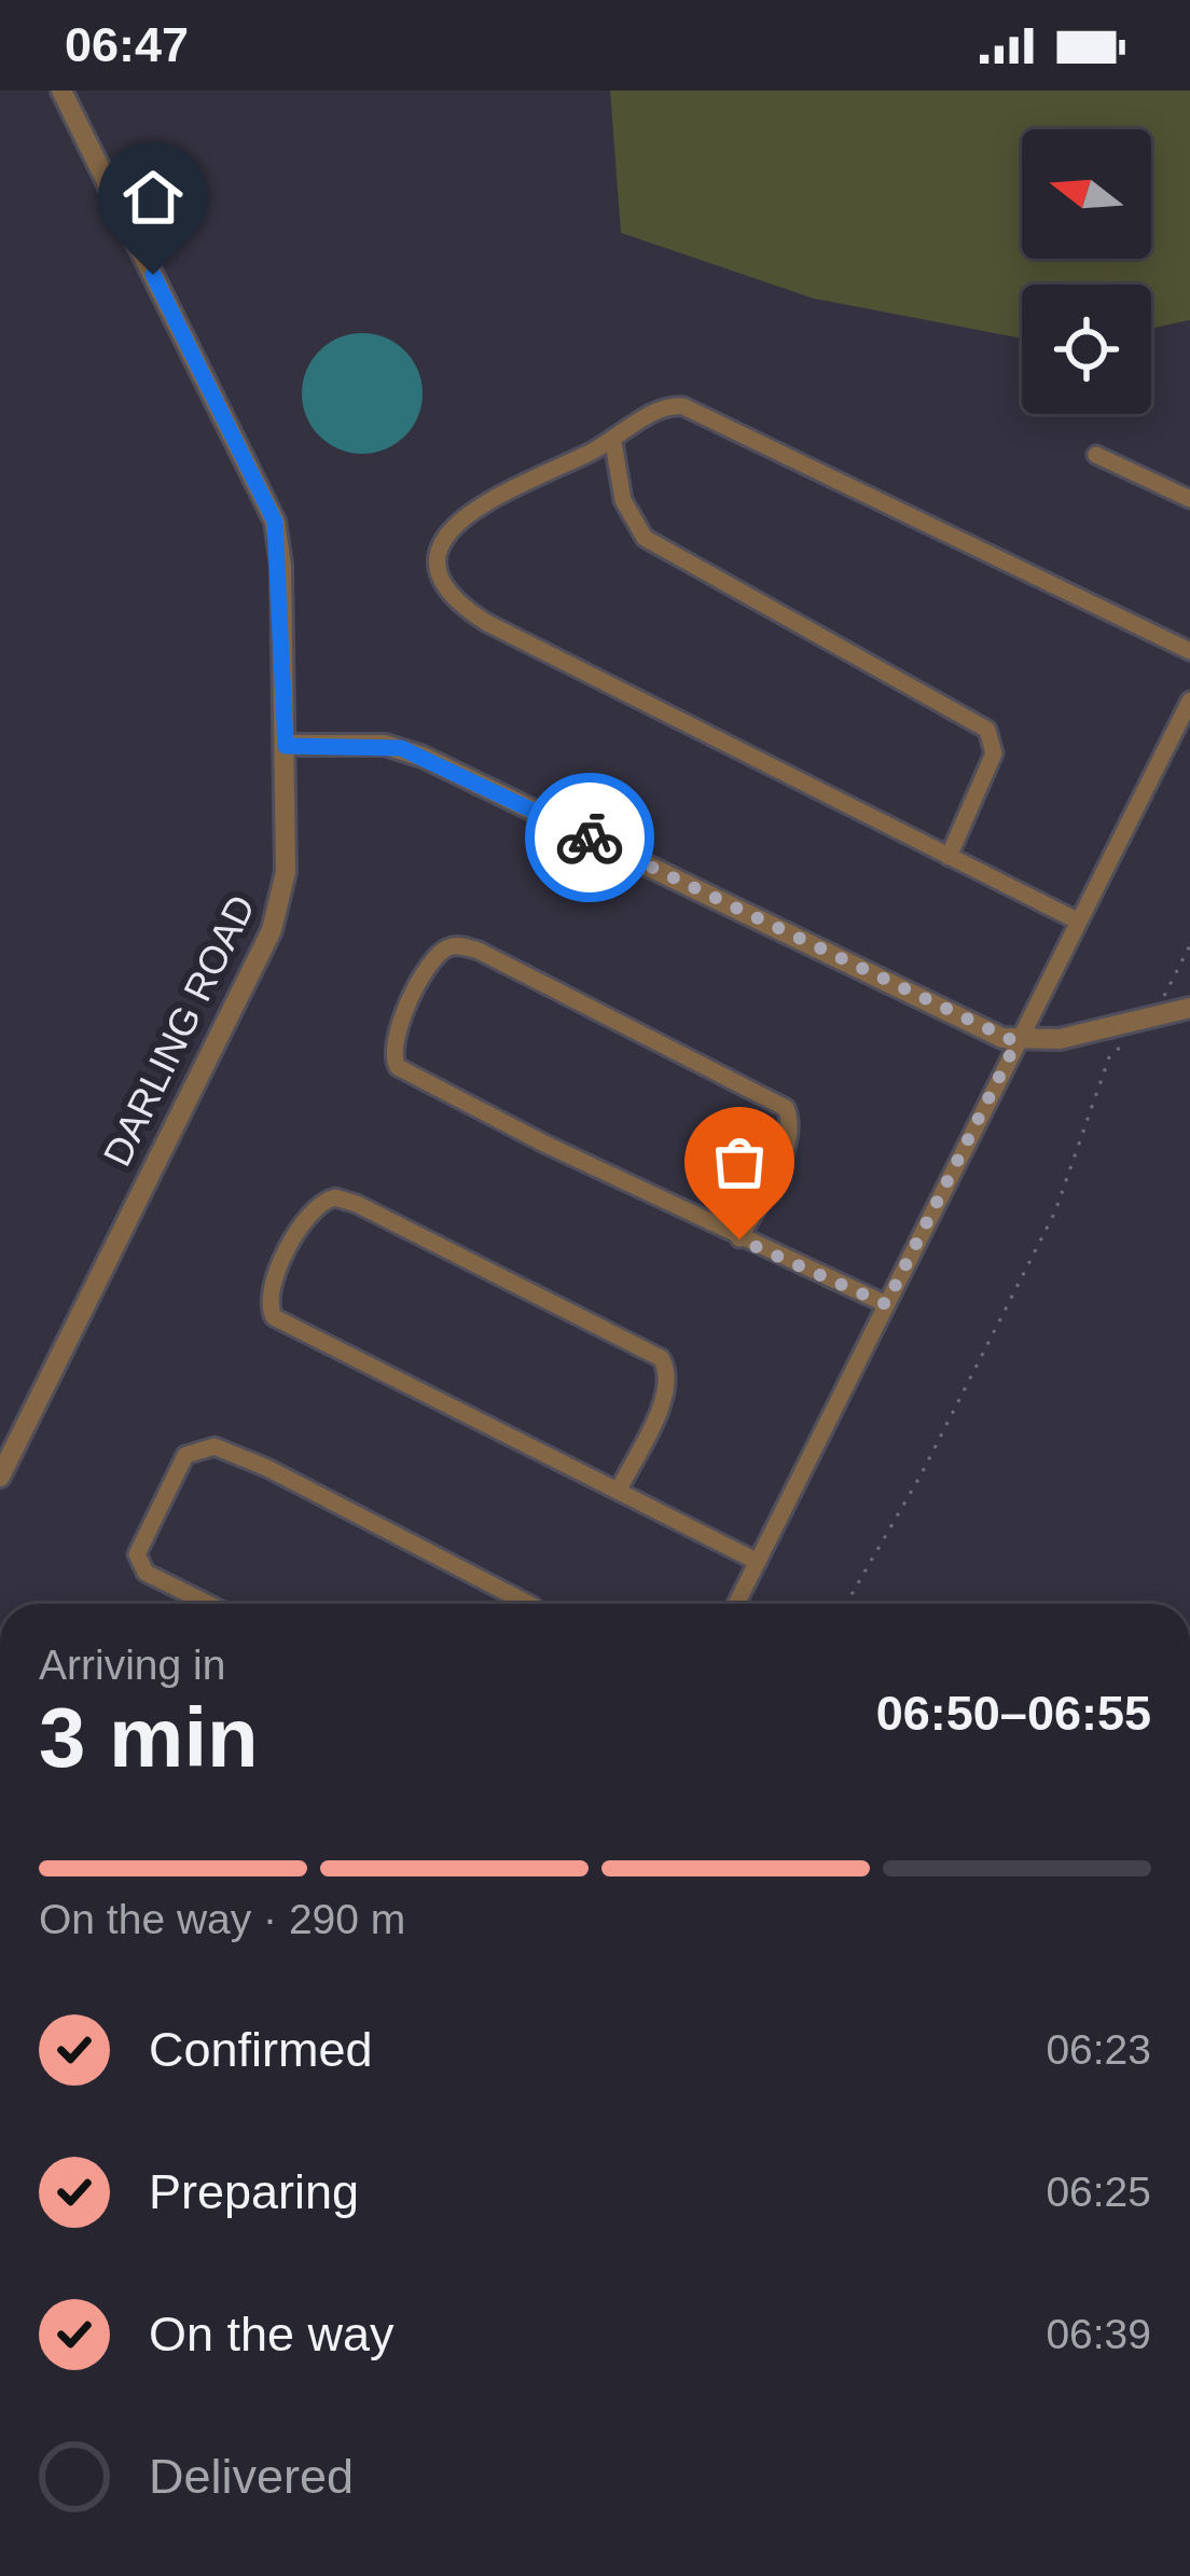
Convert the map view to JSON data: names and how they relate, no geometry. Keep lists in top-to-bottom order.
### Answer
{
  "streets": {
    "street": ["DARLING ROAD"]
  },
  "north": "left",
  "page": {
    "status": "06:47",
    "heading": ["3 min", "Arriving in", "06:50–06:55"],
    "bar": "On the way · 290 m",
    "list": [
      ["Confirmed", "06:23"],
      ["Preparing", "06:25"],
      ["On the way", "06:39"],
      "Delivered"
    ]
  }
}
